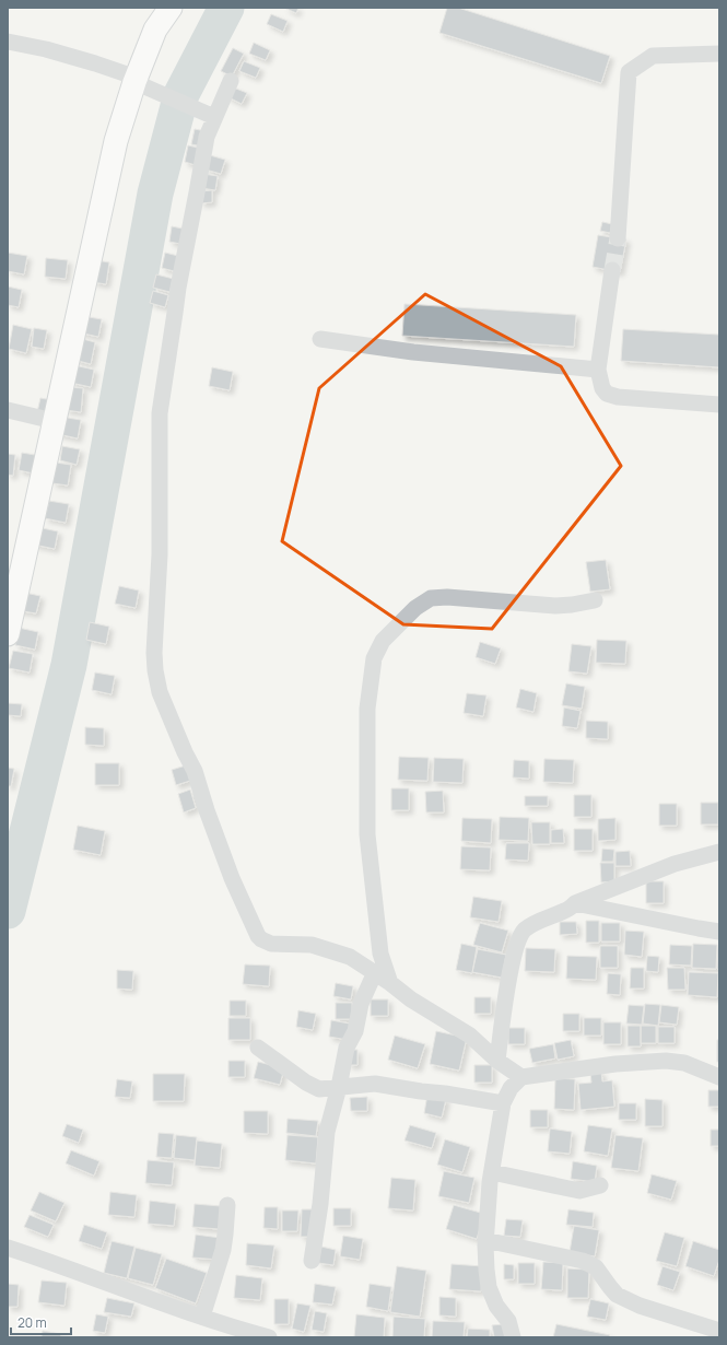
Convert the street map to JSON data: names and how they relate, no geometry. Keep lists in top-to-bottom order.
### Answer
{
  "scale_bar": "20 m"
}
